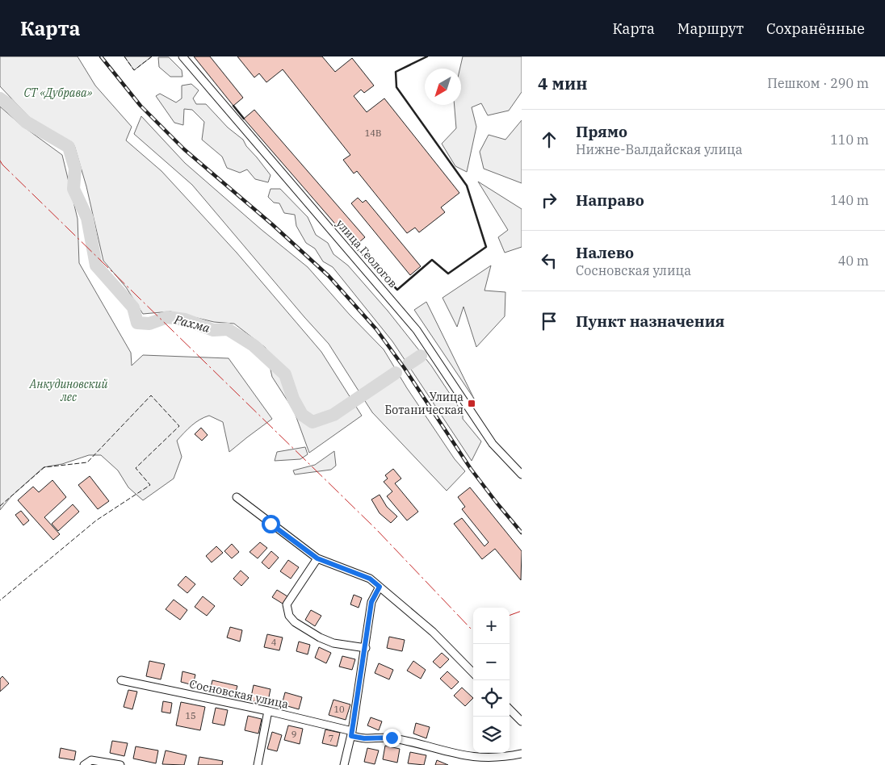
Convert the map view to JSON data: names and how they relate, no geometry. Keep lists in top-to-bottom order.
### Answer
{
  "streets": {
    "street": ["улица Геологов", "Сосновская улица"]
  },
  "water": ["Рахма"],
  "parks": ["СТ «Дубрава»", "Анкудиновский лес"],
  "places": {
    "transit": ["Улица Ботаническая"]
  },
  "house_numbers": [
    "14В",
    "4",
    "10",
    "15",
    "9",
    "7"
  ],
  "north": "bottom left",
  "page": {
    "header": "Карта",
    "nav": ["Карта", "Маршрут", "Сохранённые"],
    "heading": ["4 мин", "Пешком · 290 m"],
    "list": [
      ["Прямо", "Нижне-Валдайская улица", "110 m"],
      ["Направо", "140 m"],
      ["Налево", "Сосновская улица", "40 m"],
      "Пункт назначения"
    ],
    "map_buttons": ["+", "−"]
  }
}
